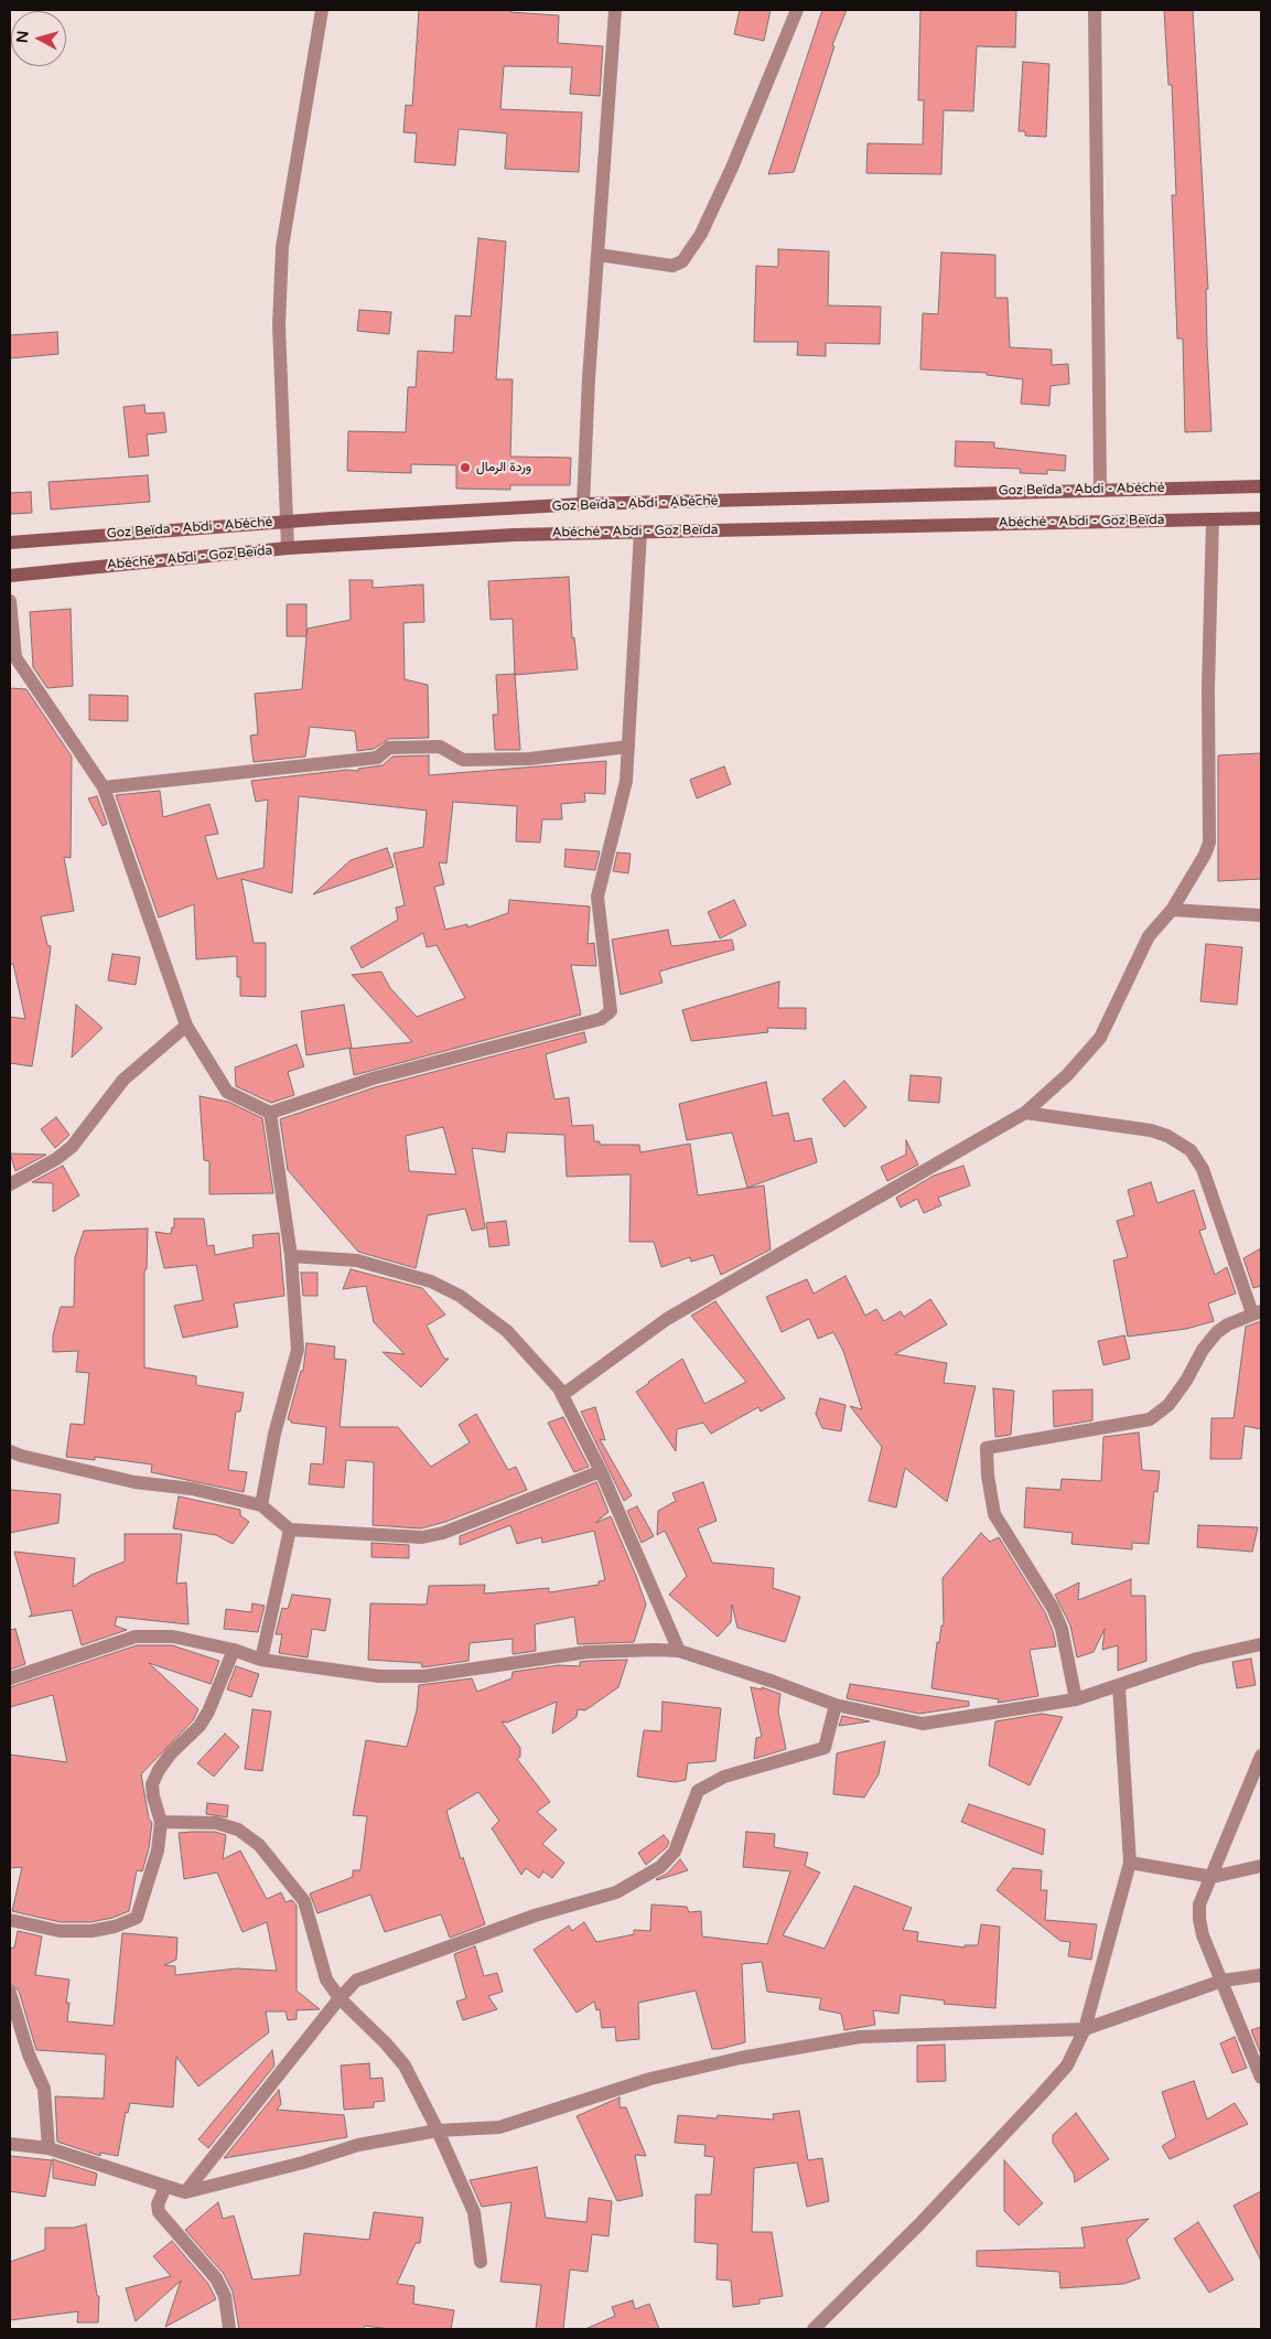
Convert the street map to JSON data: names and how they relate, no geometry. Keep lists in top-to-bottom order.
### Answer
{
  "streets": {
    "main road": ["Goz Beïda - Abdi - Abéché", "Abéché - Abdi - Goz Beïda"]
  },
  "places": ["وردة الرمال"],
  "north": "left"
}
